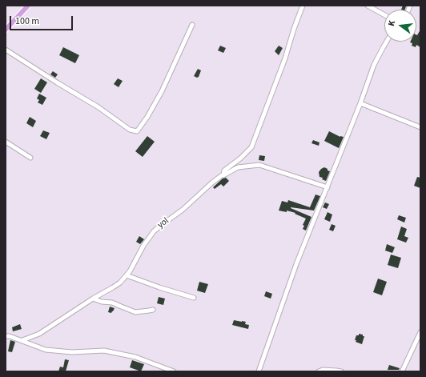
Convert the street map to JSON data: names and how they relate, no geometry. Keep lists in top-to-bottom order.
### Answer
{
  "streets": {
    "street": ["yol"]
  },
  "scale_bar": "100 m",
  "north": "left"
}
